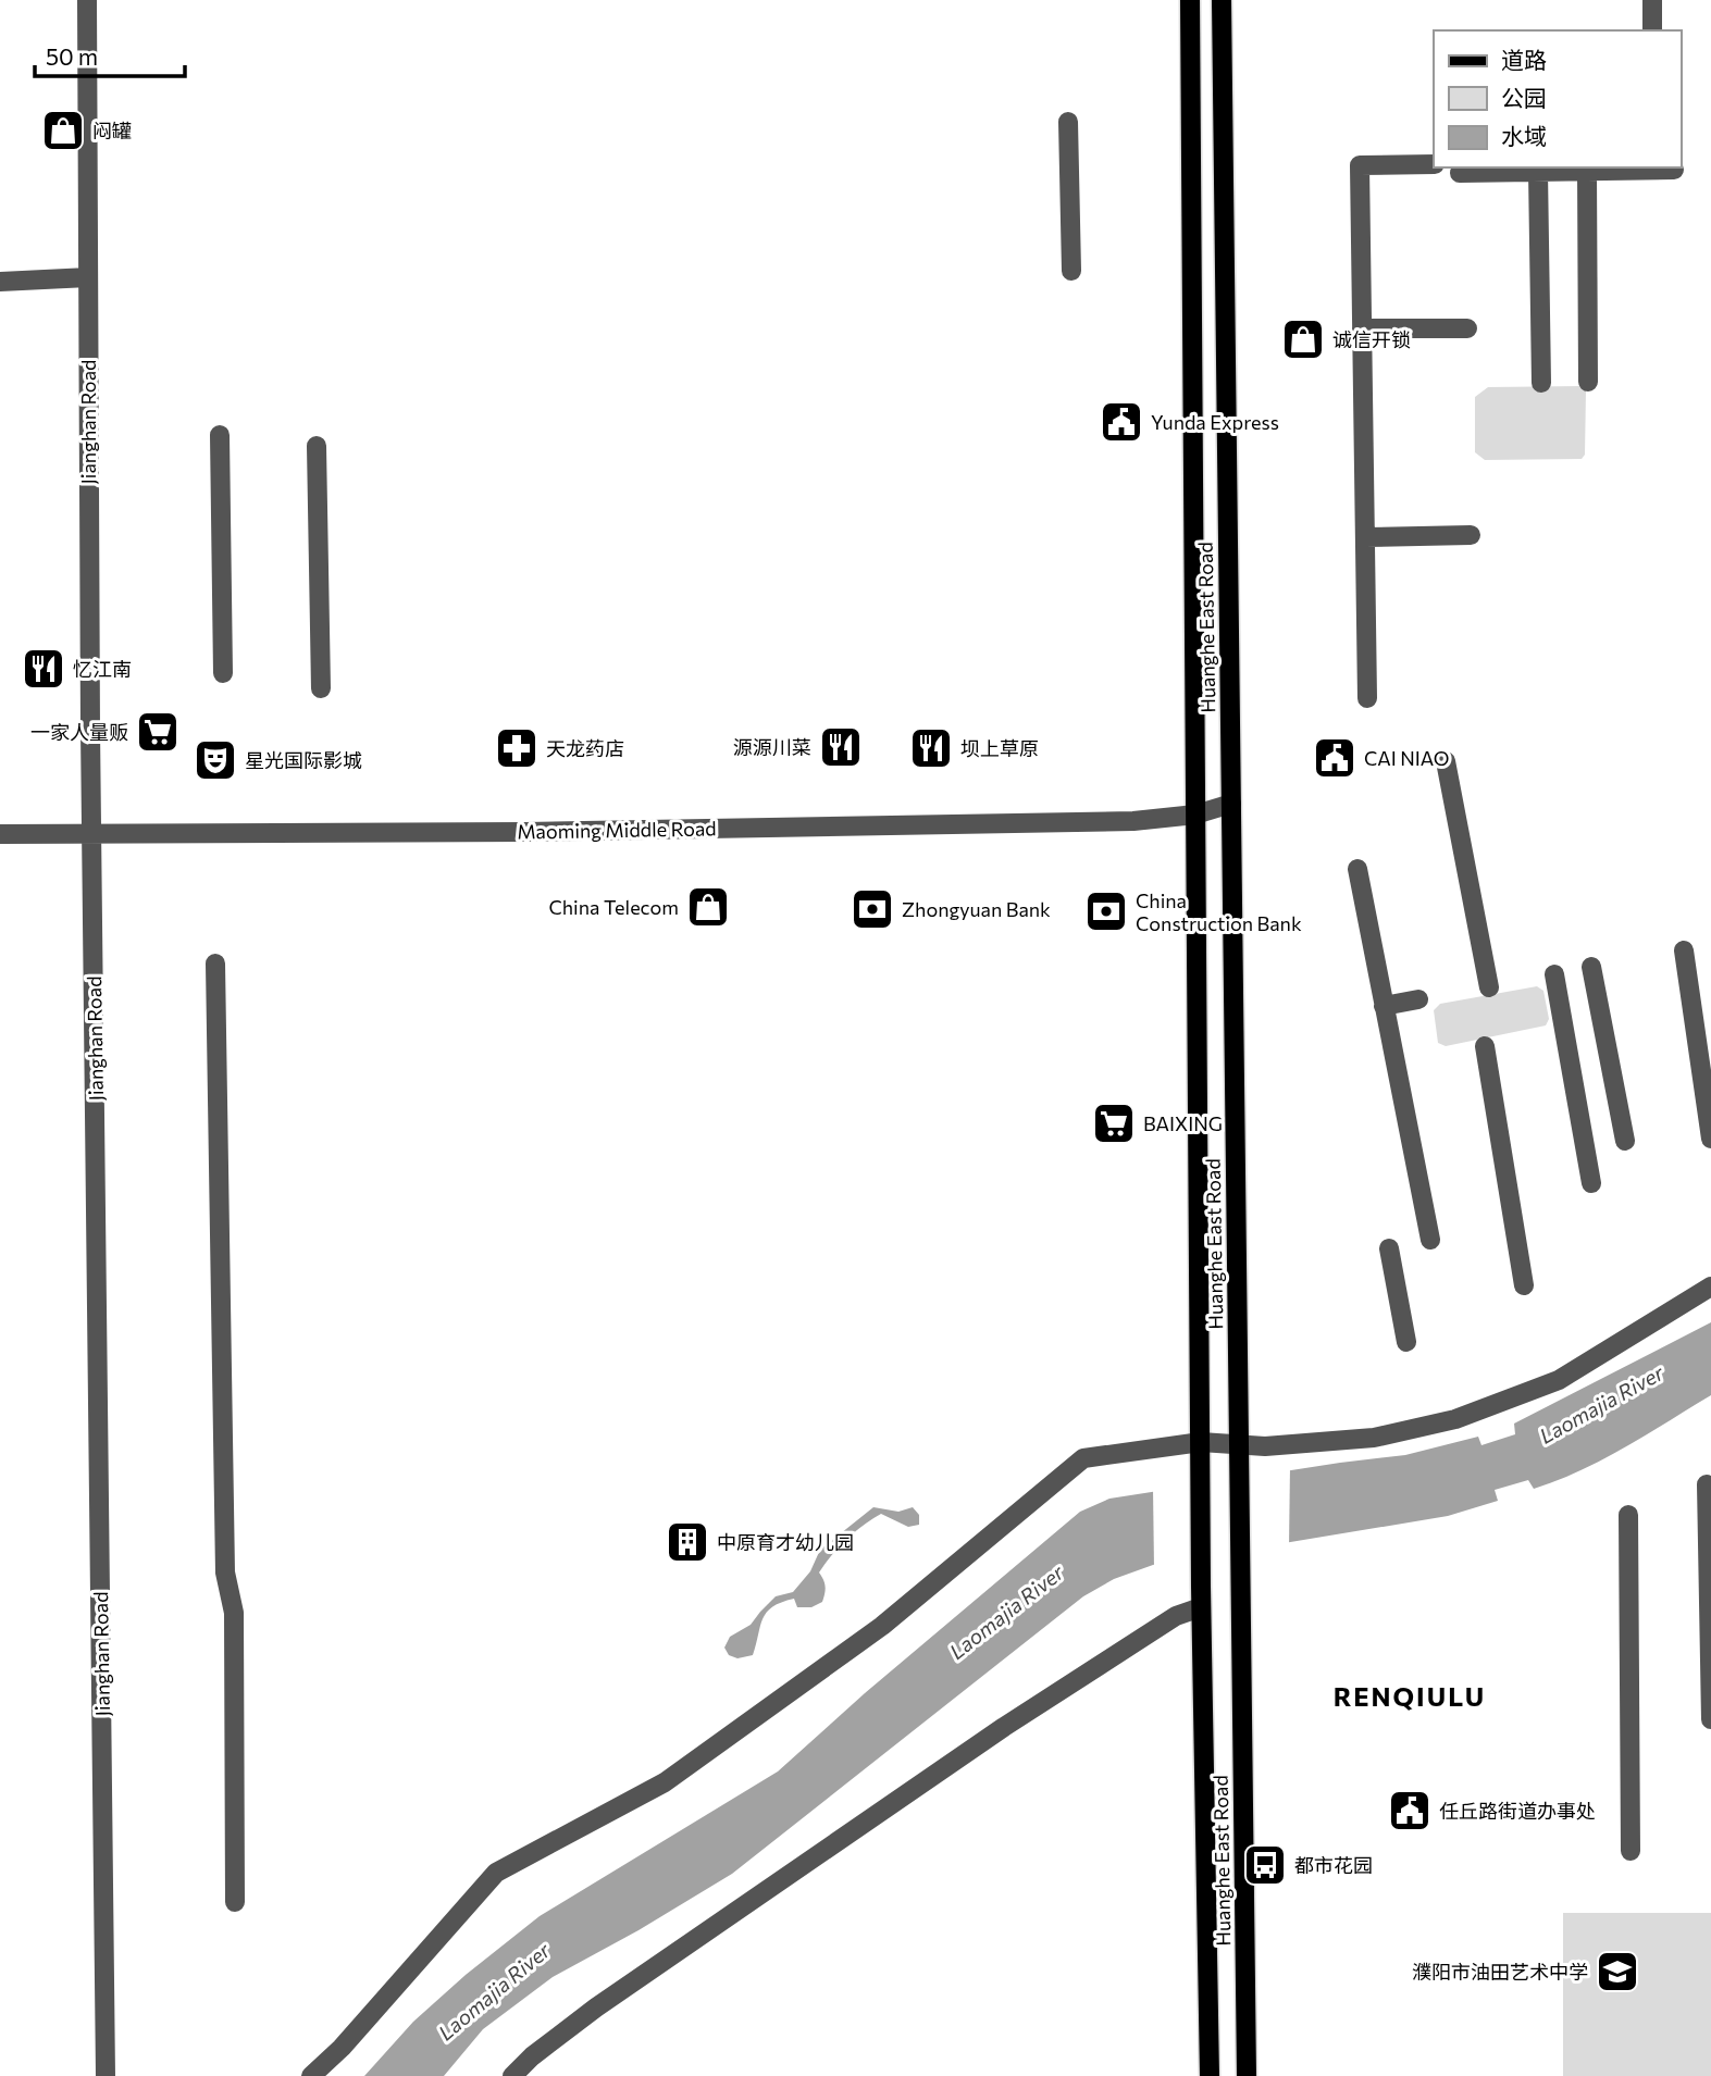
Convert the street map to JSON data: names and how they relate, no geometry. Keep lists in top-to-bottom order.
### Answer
{
  "streets": {
    "main road": ["Huanghe East Road"],
    "street": ["Jianghan Road", "Maoming Middle Road"]
  },
  "crossings": [
    ["Jianghan Road", "Maoming Middle Road"],
    ["Huanghe East Road", "Maoming Middle Road"]
  ],
  "districts": ["RENQIULU"],
  "water": ["Laomajia River"],
  "places": {
    "shop": ["闷罐", "诚信开锁", "China Telecom"],
    "public building": ["Yunda Express", "CAI NIAO", "任丘路街道办事处"],
    "restaurant": ["忆江南", "源源川菜", "坝上草原"],
    "supermarket": ["一家人量贩", "BAIXING"],
    "pharmacy": ["天龙药店"],
    "theatre": ["星光国际影城"],
    "bank": ["Zhongyuan Bank", "China Construction Bank"],
    "building": ["中原育才幼儿园"],
    "bus stop": ["都市花园"],
    "school or university": ["濮阳市油田艺术中学"]
  },
  "legend": ["道路", "公园", "水域"],
  "scale_bar": "50 m"
}
